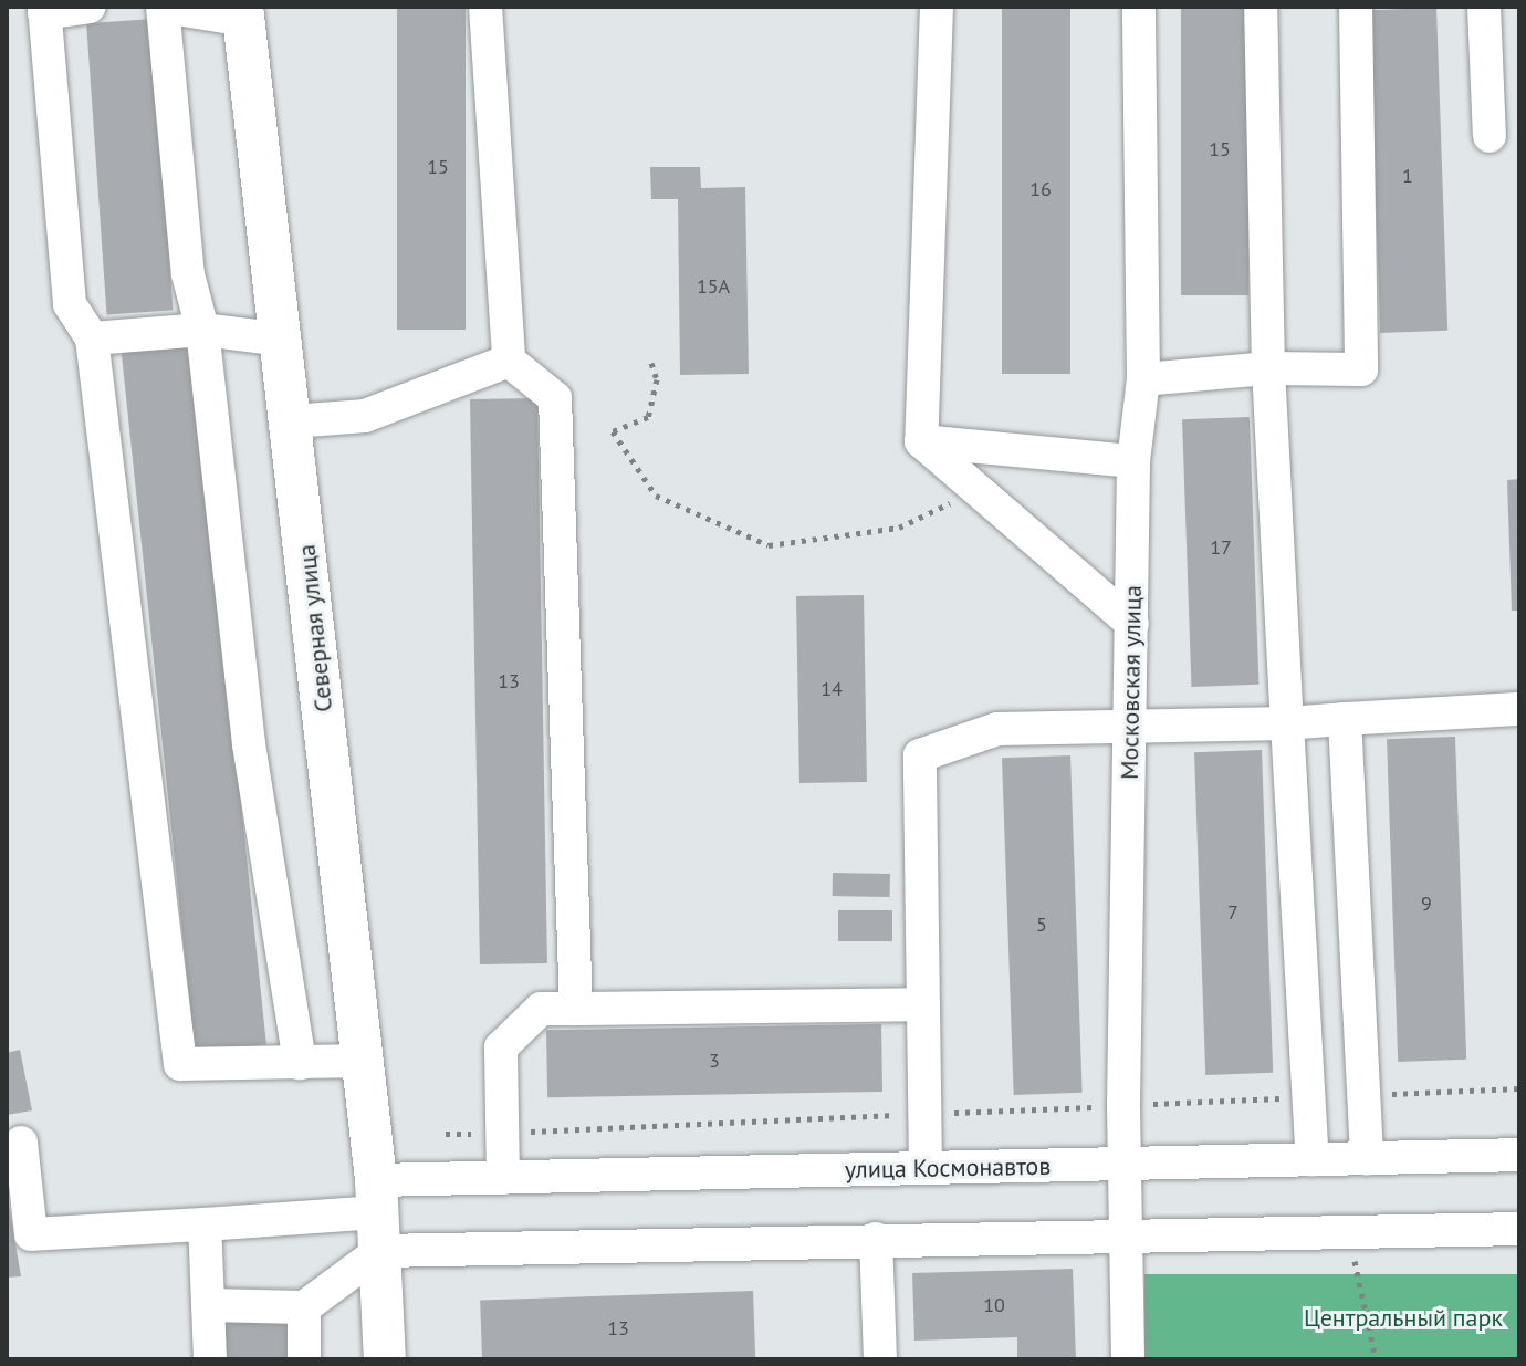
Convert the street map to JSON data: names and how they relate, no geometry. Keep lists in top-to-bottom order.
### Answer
{
  "streets": {
    "main road": ["Северная улица"],
    "street": ["Московская улица", "улица Космонавтов"]
  },
  "crossings": [
    ["Северная улица", "улица Космонавтов"],
    ["Московская улица", "улица Космонавтов"]
  ],
  "parks": ["Центральный парк"],
  "house_numbers": [
    "15",
    "15",
    "1",
    "16",
    "15А",
    "17",
    "13",
    "14",
    "9",
    "7",
    "5",
    "3",
    "10",
    "13"
  ]
}
